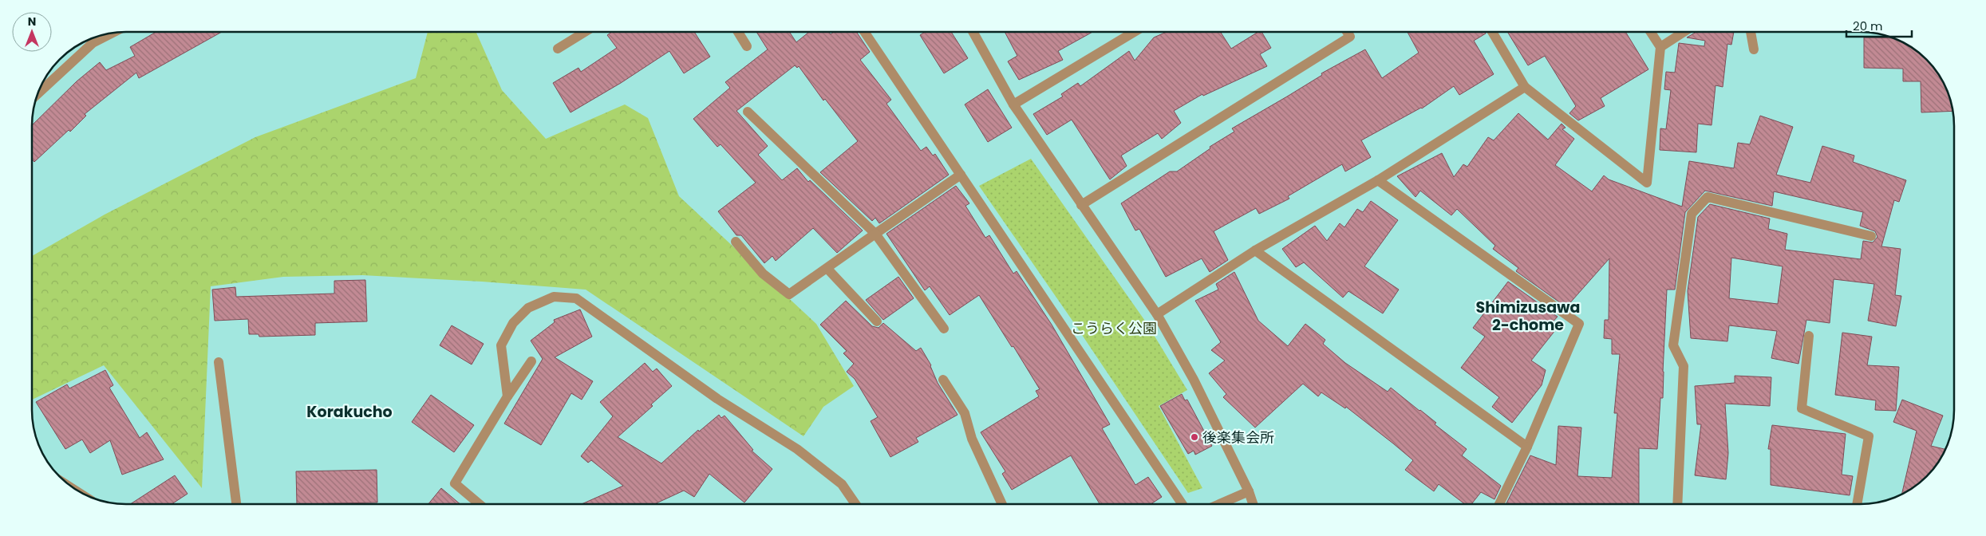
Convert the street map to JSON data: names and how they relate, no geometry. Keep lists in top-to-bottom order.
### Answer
{
  "districts": ["Shimizusawa 2-chome", "Korakucho"],
  "parks": ["こうらく公園"],
  "places": ["後楽集会所"],
  "scale_bar": "20 m",
  "north": "top"
}
